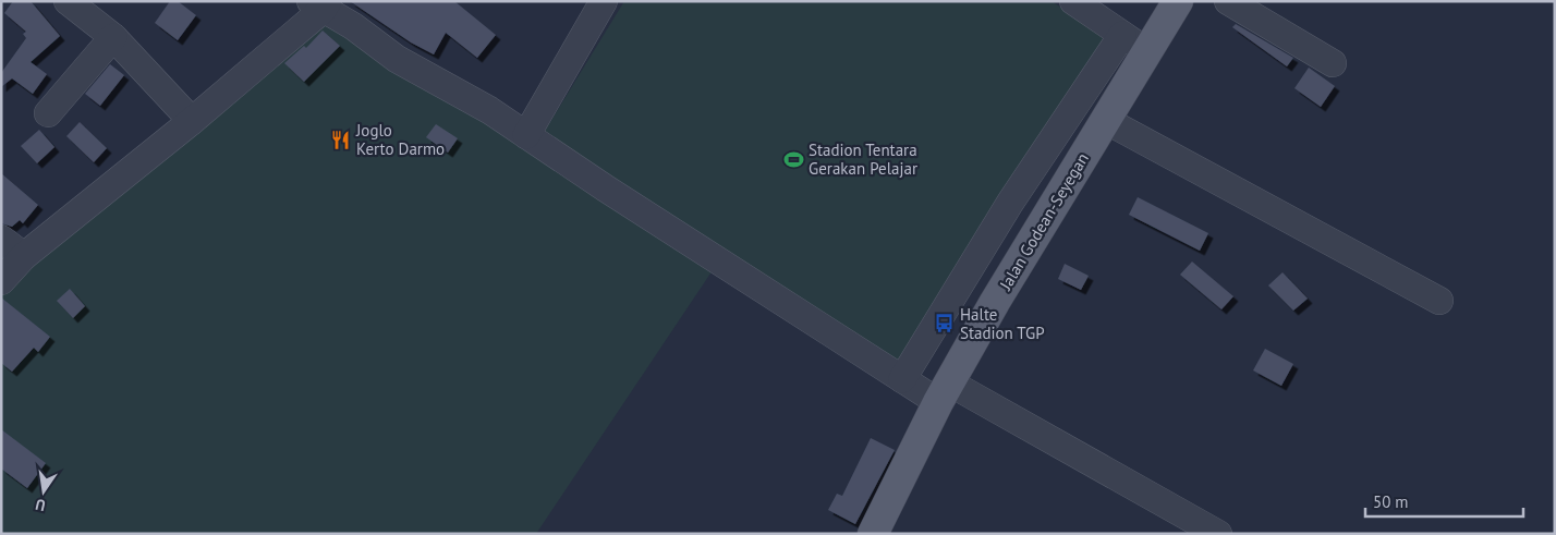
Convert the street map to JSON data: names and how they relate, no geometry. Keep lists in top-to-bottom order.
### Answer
{
  "streets": {
    "main road": ["Jalan Godean-Seyegan"]
  },
  "places": {
    "restaurant": ["Joglo Kerto Darmo"],
    "sports": ["Stadion Tentara Gerakan Pelajar"],
    "bus stop": ["Halte Stadion TGP"]
  },
  "scale_bar": "50 m",
  "north": "bottom"
}
